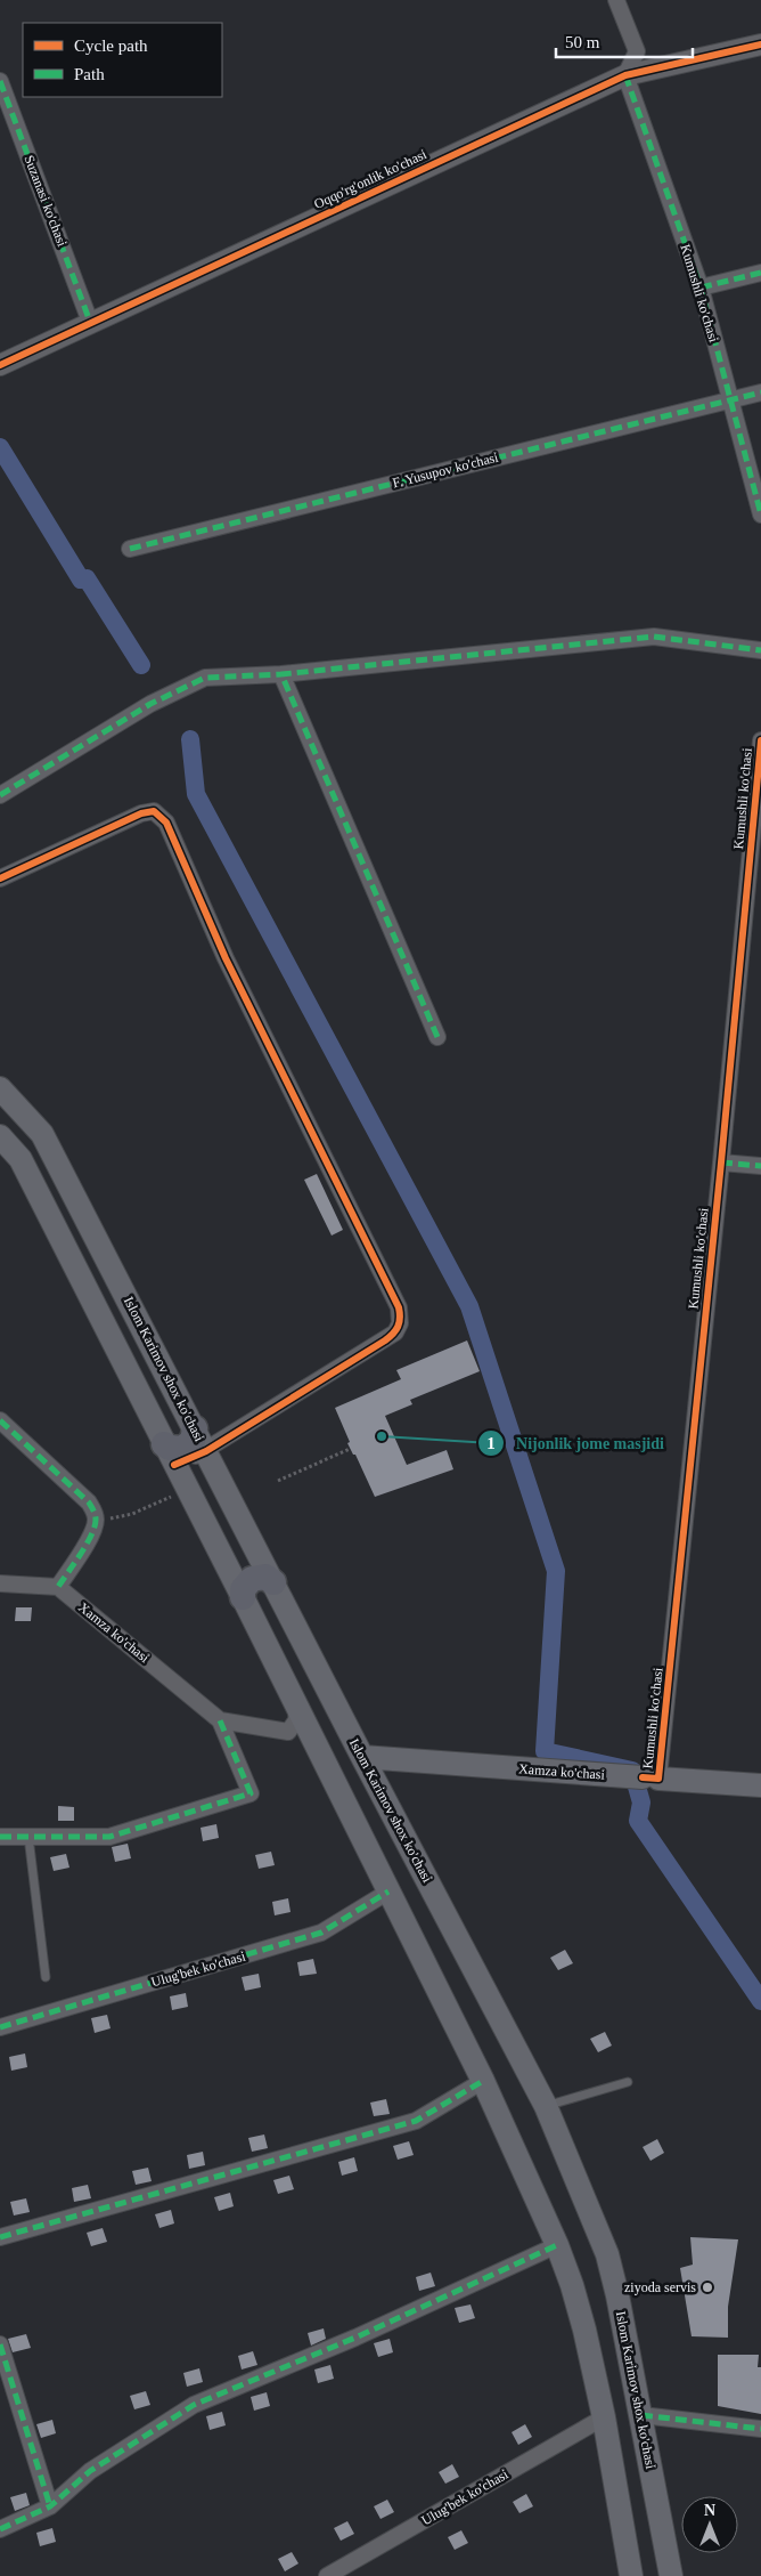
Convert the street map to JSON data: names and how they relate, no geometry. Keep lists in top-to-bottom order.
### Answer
{
  "streets": {
    "main road": ["Islom Karimov shox ko'chasi", "Xamza ko'chasi"],
    "street": [
      "Oqqo'rg'onlik ko'chasi",
      "Suzanasi ko'chasi",
      "Kumushli ko'chasi",
      "F. Yusupov ko'chasi",
      "Ulug'bek ko'chasi"
    ]
  },
  "crossings": [
    ["Oqqo'rg'onlik ko'chasi", "Suzanasi ko'chasi"],
    ["Oqqo'rg'onlik ko'chasi", "Kumushli ko'chasi"],
    ["Kumushli ko'chasi", "F. Yusupov ko'chasi"],
    ["Kumushli ko'chasi", "Xamza ko'chasi"],
    ["Islom Karimov shox ko'chasi", "Xamza ko'chasi"]
  ],
  "places": ["Nijonlik jome masjidi", "ziyoda servis"],
  "legend": ["Cycle path", "Path"],
  "scale_bar": "50 m",
  "north": "top"
}
